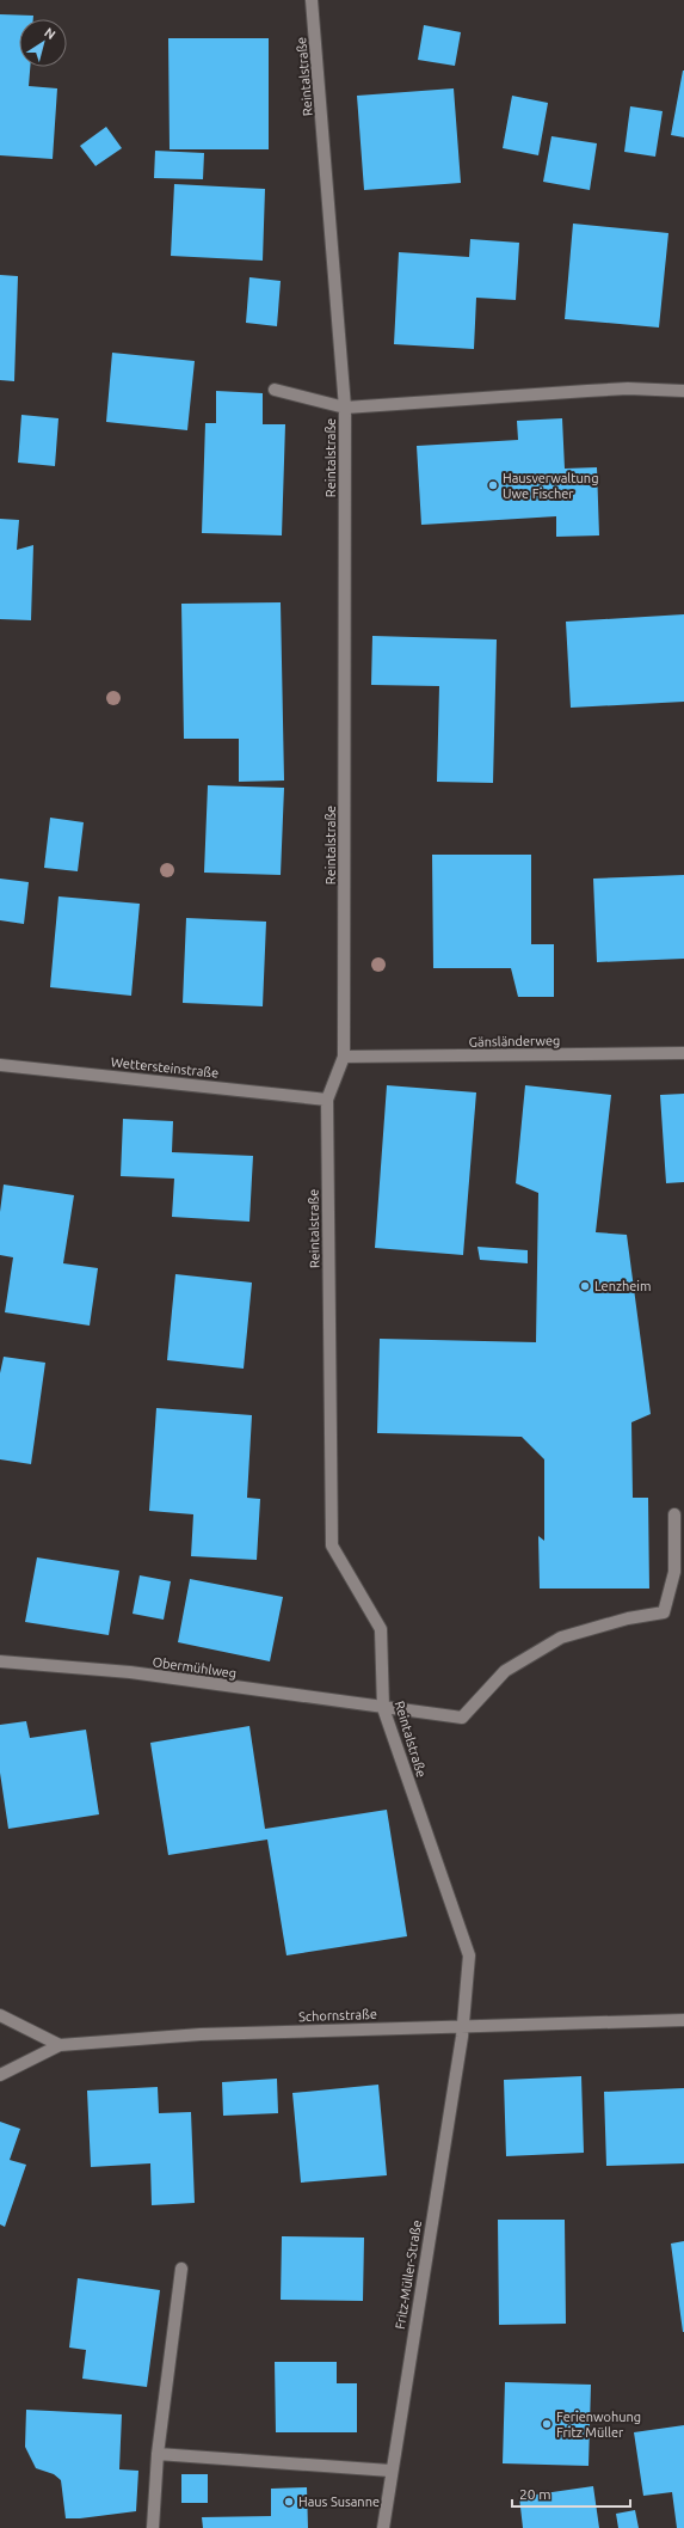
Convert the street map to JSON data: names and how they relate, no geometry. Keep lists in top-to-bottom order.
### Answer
{
  "streets": {
    "street": [
      "Reintalstraße",
      "Gänsländerweg",
      "Wettersteinstraße",
      "Obermühlweg",
      "Schornstraße",
      "Fritz-Müller-Straße"
    ]
  },
  "crossings": [
    ["Reintalstraße", "Gänsländerweg"],
    ["Reintalstraße", "Wettersteinstraße"],
    ["Reintalstraße", "Obermühlweg"],
    ["Reintalstraße", "Schornstraße"],
    ["Reintalstraße", "Fritz-Müller-Straße"],
    ["Schornstraße", "Fritz-Müller-Straße"]
  ],
  "places": [
    "Hausverwaltung Uwe Fischer",
    "Lenzheim",
    "Ferienwohung Fritz Müller",
    "Haus Susanne"
  ],
  "scale_bar": "20 m",
  "north": "top right"
}
